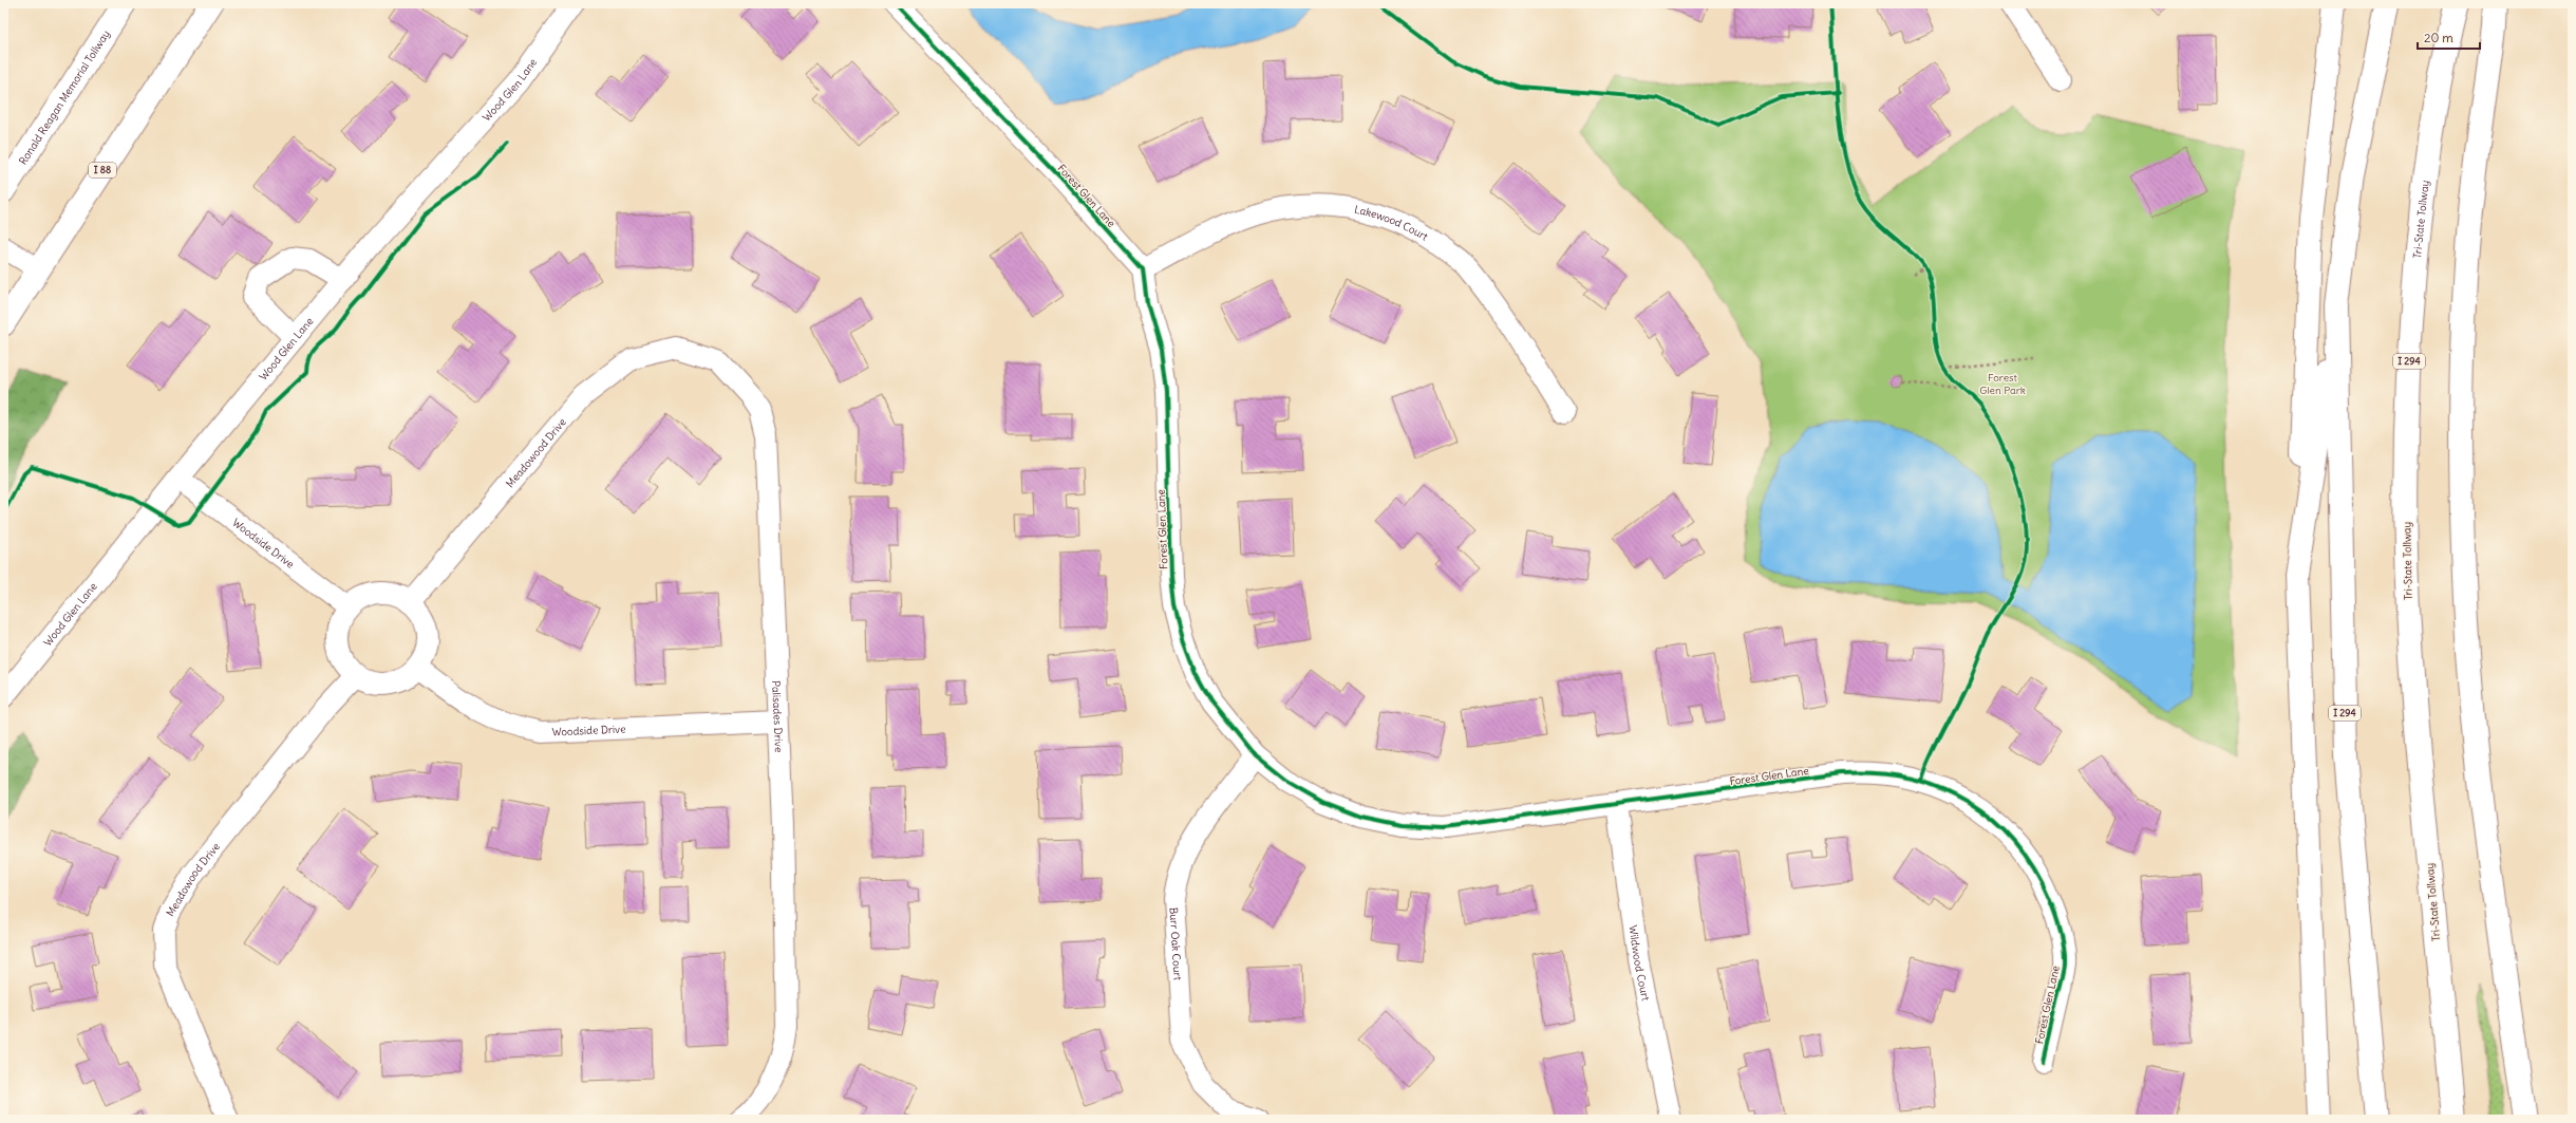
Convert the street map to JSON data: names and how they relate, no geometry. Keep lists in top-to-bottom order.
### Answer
{
  "streets": {
    "highway": [
      "Ronald Reagan Memorial Tollway",
      "I 88",
      "Tri-State Tollway",
      "I 294"
    ],
    "street": [
      "Wood Glen Lane",
      "Forest Glen Lane",
      "Lakewood Court",
      "Meadowood Drive",
      "Woodside Drive",
      "Palisades Drive",
      "Burr Oak Court",
      "Wildwood Court"
    ]
  },
  "crossings": [
    ["Wood Glen Lane", "Woodside Drive"],
    ["Forest Glen Lane", "Lakewood Court"],
    ["Forest Glen Lane", "Burr Oak Court"],
    ["Forest Glen Lane", "Wildwood Court"],
    ["Meadowood Drive", "Woodside Drive"],
    ["Meadowood Drive", "Palisades Drive"],
    ["Woodside Drive", "Palisades Drive"]
  ],
  "parks": ["Forest Glen Park"],
  "scale_bar": "20 m"
}
